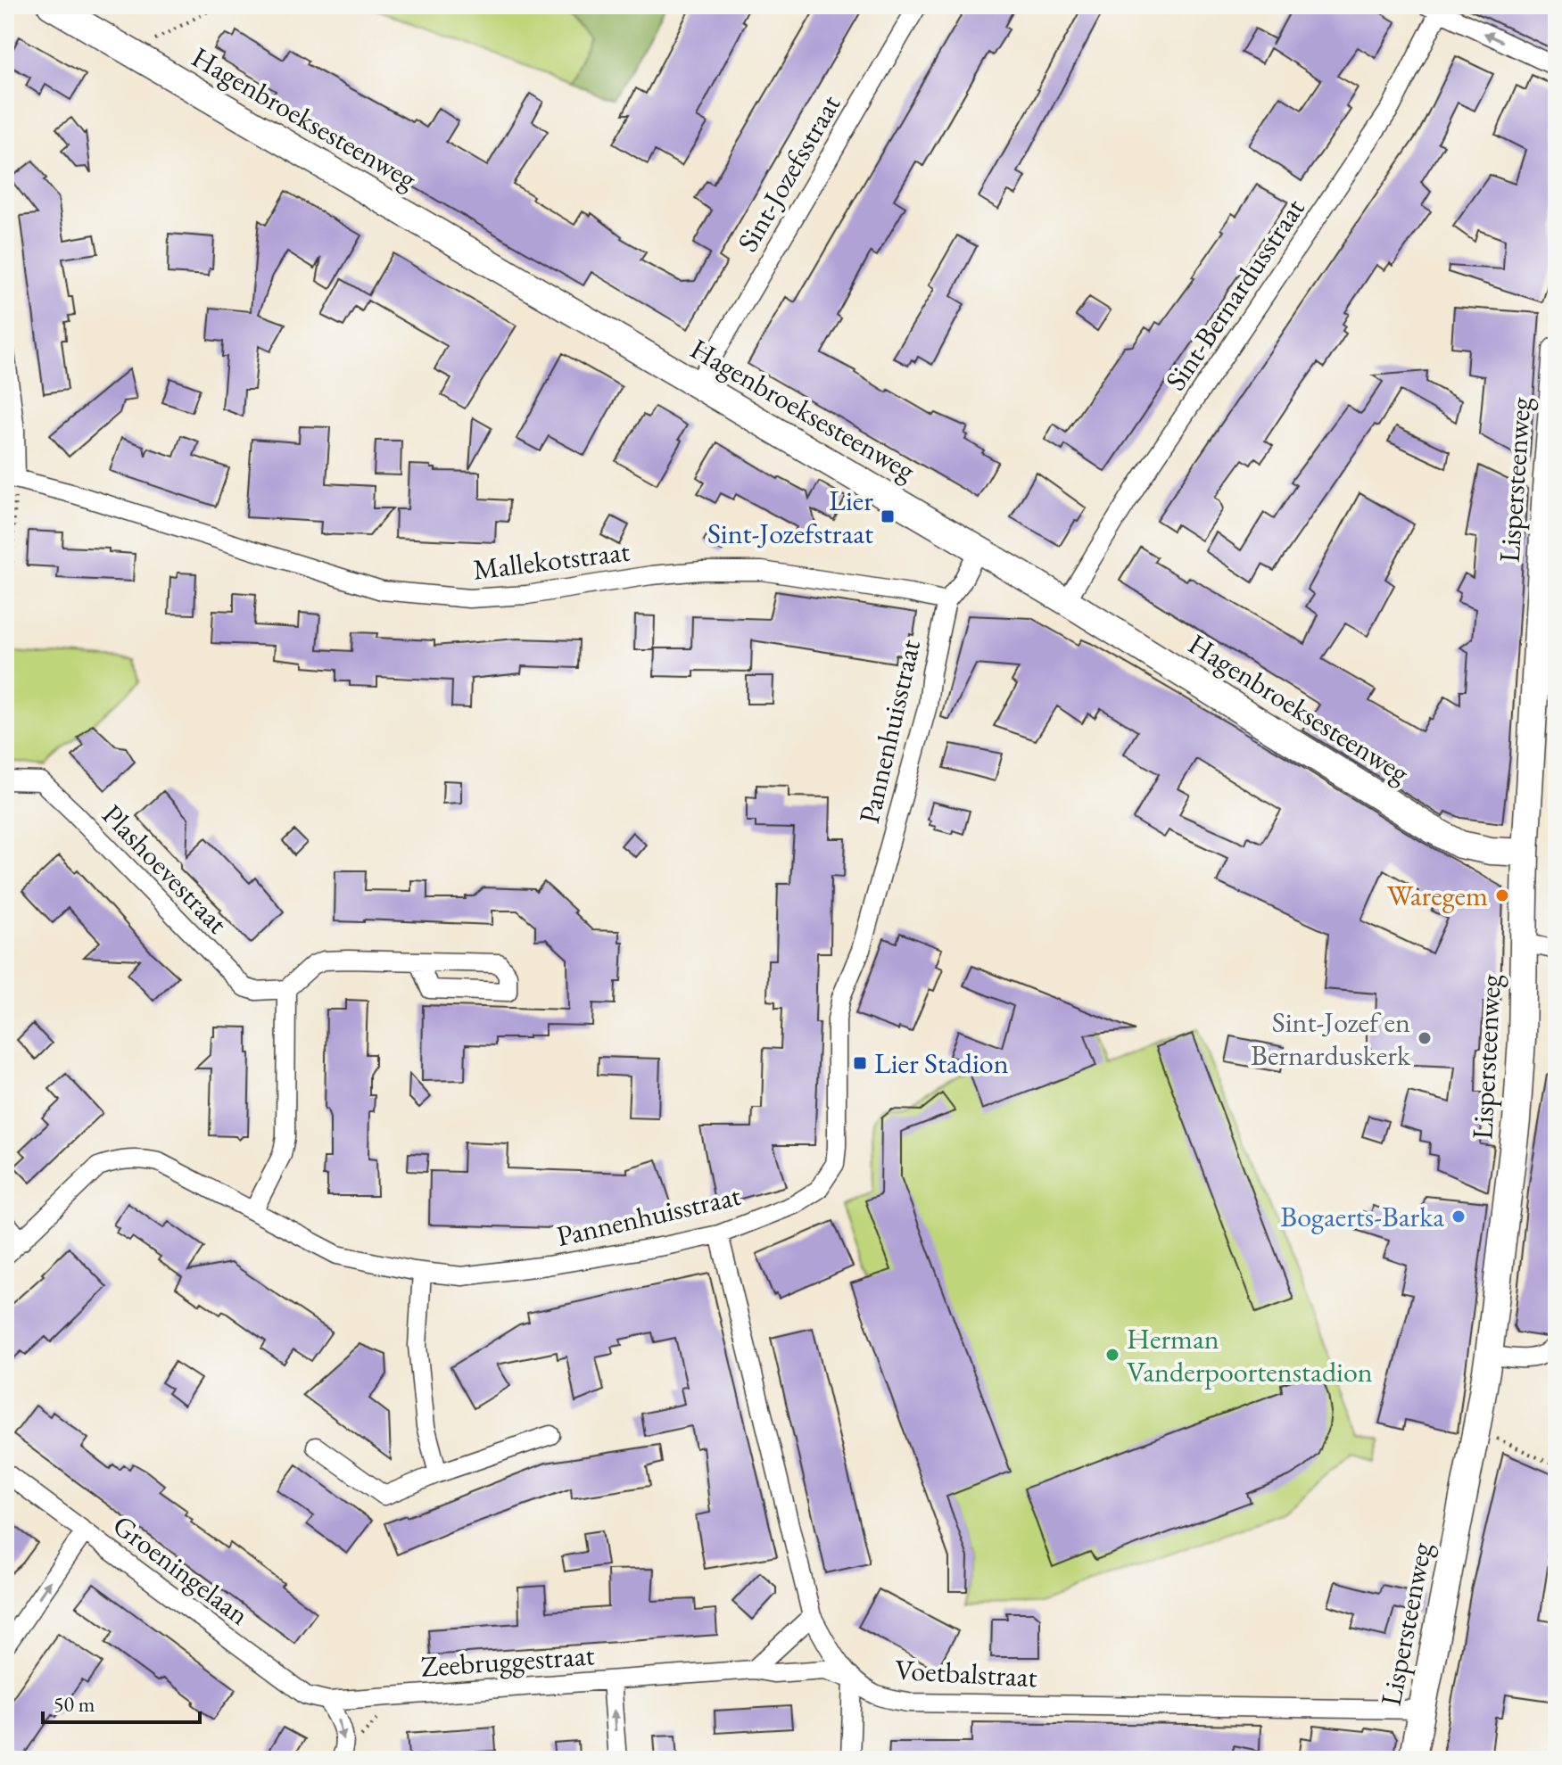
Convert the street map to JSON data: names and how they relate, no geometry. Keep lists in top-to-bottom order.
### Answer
{
  "streets": {
    "street": [
      "Hagenbroeksesteenweg",
      "Sint-Jozefsstraat",
      "Sint-Bernardusstraat",
      "Lispersteenweg",
      "Mallekotstraat",
      "Pannenhuisstraat",
      "Plashoevestraat",
      "Groeningelaan",
      "Zeebruggestraat",
      "Voetbalstraat"
    ]
  },
  "crossings": [
    ["Hagenbroeksesteenweg", "Sint-Jozefsstraat"],
    ["Hagenbroeksesteenweg", "Sint-Bernardusstraat"],
    ["Hagenbroeksesteenweg", "Lispersteenweg"],
    ["Hagenbroeksesteenweg", "Pannenhuisstraat"],
    ["Lispersteenweg", "Voetbalstraat"],
    ["Mallekotstraat", "Pannenhuisstraat"],
    ["Pannenhuisstraat", "Voetbalstraat"],
    ["Groeningelaan", "Zeebruggestraat"],
    ["Zeebruggestraat", "Voetbalstraat"]
  ],
  "places": {
    "transit": ["Lier Sint-Jozefstraat", "Lier Stadion"],
    "other": [
      "Waregem",
      "Sint-Jozef en Bernarduskerk",
      "Bogaerts-Barka",
      "Herman Vanderpoortenstadion"
    ]
  },
  "scale_bar": "50 m"
}
